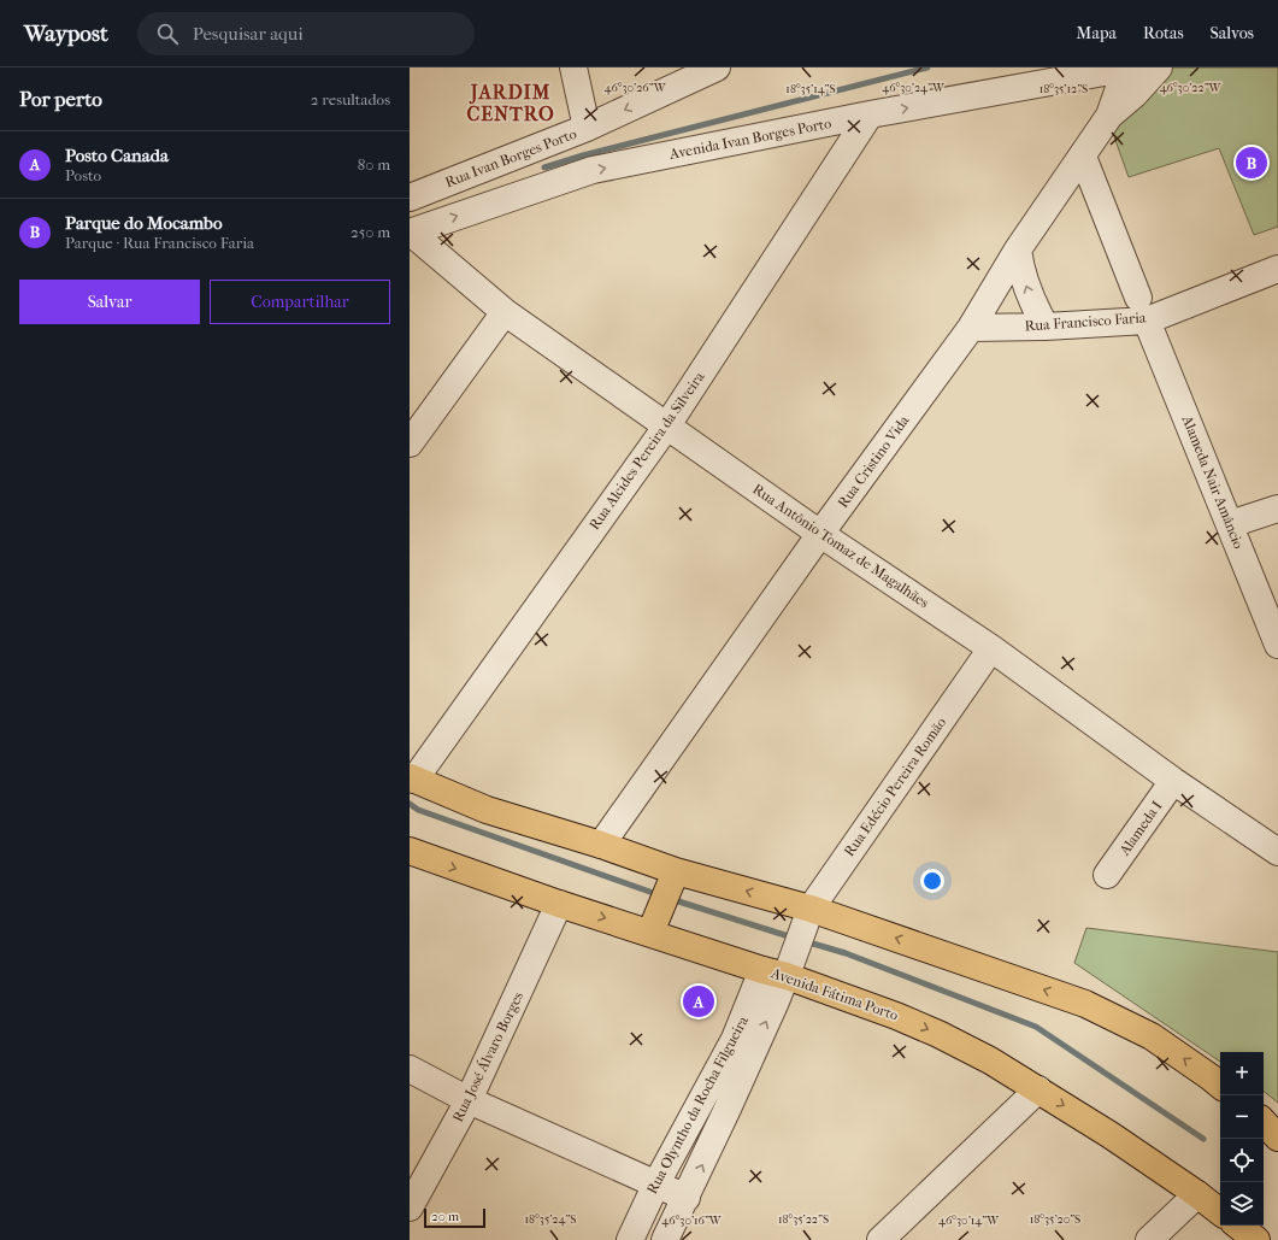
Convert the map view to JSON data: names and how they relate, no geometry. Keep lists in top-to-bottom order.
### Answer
{
  "streets": {
    "main road": ["Avenida Fátima Porto"],
    "street": [
      "Avenida Ivan Borges Porto",
      "Rua Ivan Borges Porto",
      "Rua Francisco Faria",
      "Rua Alcides Pereira da Silveira",
      "Rua Cristino Vida",
      "Alameda Nair Amâncio",
      "Rua Antônio Tomaz de Magalhães",
      "Rua Edécio Pereira Romão",
      "Alameda I",
      "Rua José Álvaro Borges",
      "Rua Olyntho da Rocha Filgueira"
    ]
  },
  "crossings": [
    ["Avenida Ivan Borges Porto", "Rua Alcides Pereira da Silveira"],
    ["Avenida Ivan Borges Porto", "Rua Cristino Vida"],
    ["Avenida Ivan Borges Porto", "Rua Antônio Tomaz de Magalhães"],
    ["Rua Francisco Faria", "Rua Cristino Vida"],
    ["Rua Francisco Faria", "Alameda Nair Amâncio"],
    ["Rua Alcides Pereira da Silveira", "Rua Antônio Tomaz de Magalhães"],
    ["Rua Cristino Vida", "Alameda Nair Amâncio"],
    ["Rua Cristino Vida", "Rua Antônio Tomaz de Magalhães"],
    ["Rua Antônio Tomaz de Magalhães", "Rua Edécio Pereira Romão"],
    ["Rua Antônio Tomaz de Magalhães", "Alameda I"],
    ["Rua Edécio Pereira Romão", "Avenida Fátima Porto"],
    ["Rua Edécio Pereira Romão", "Rua Olyntho da Rocha Filgueira"],
    ["Avenida Fátima Porto", "Rua José Álvaro Borges"],
    ["Avenida Fátima Porto", "Rua Olyntho da Rocha Filgueira"]
  ],
  "one_way": ["Avenida Ivan Borges Porto", "Rua Ivan Borges Porto"],
  "districts": ["JARDIM CENTRO"],
  "scale_bar": "20 m",
  "page": {
    "header": "Waypost",
    "search": "Pesquisar aqui",
    "nav": ["Mapa", "Rotas", "Salvos"],
    "heading": ["Por perto", "2 resultados"],
    "list": [
      {
        "mark": "A",
        "name": "Posto Canada",
        "note": "Posto",
        "value": "80 m"
      },
      {
        "mark": "B",
        "name": "Parque do Mocambo",
        "note": "Parque · Rua Francisco Faria",
        "value": "250 m"
      }
    ],
    "pins": ["B", "A"],
    "buttons": ["Salvar", "Compartilhar"],
    "map_buttons": ["+", "−"],
    "scale": "20 m"
  },
  "coordinates": [
    "46°30'26\"W",
    "46°30'24\"W",
    "46°30'22\"W",
    "18°35'14\"S",
    "18°35'12\"S",
    "18°35'24\"S",
    "18°35'22\"S",
    "18°35'20\"S",
    "46°30'16\"W",
    "46°30'14\"W"
  ]
}
